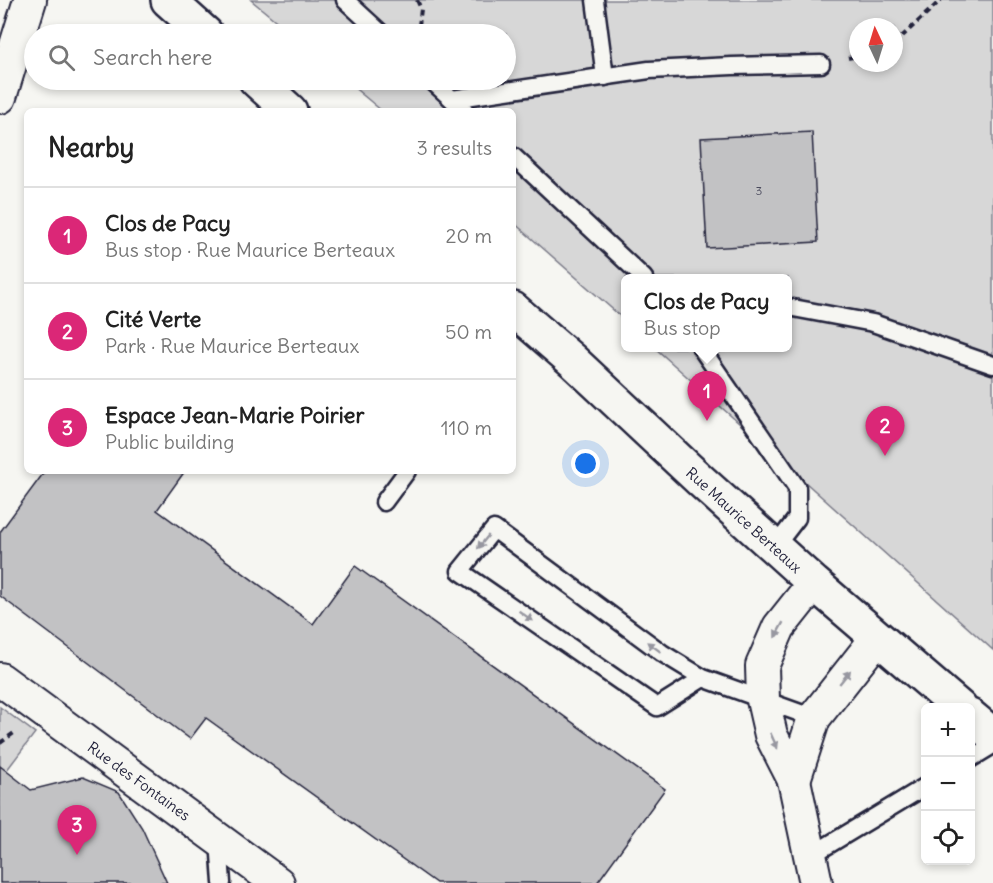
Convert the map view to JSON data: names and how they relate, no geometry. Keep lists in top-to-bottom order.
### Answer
{
  "streets": {
    "street": ["Rue Maurice Berteaux", "Rue des Fontaines"]
  },
  "house_numbers": ["3"],
  "north": "top",
  "page": {
    "search": "Search here",
    "heading": ["Nearby", "3 results"],
    "list": [
      {
        "mark": "1",
        "name": "Clos de Pacy",
        "note": "Bus stop · Rue Maurice Berteaux",
        "value": "20 m"
      },
      {
        "mark": "2",
        "name": "Cité Verte",
        "note": "Park · Rue Maurice Berteaux",
        "value": "50 m"
      },
      {
        "mark": "3",
        "name": "Espace Jean-Marie Poirier",
        "note": "Public building",
        "value": "110 m"
      }
    ],
    "popup": ["Clos de Pacy", "Bus stop"],
    "pins": ["1", "2", "3"],
    "map_buttons": ["+", "−"]
  }
}
